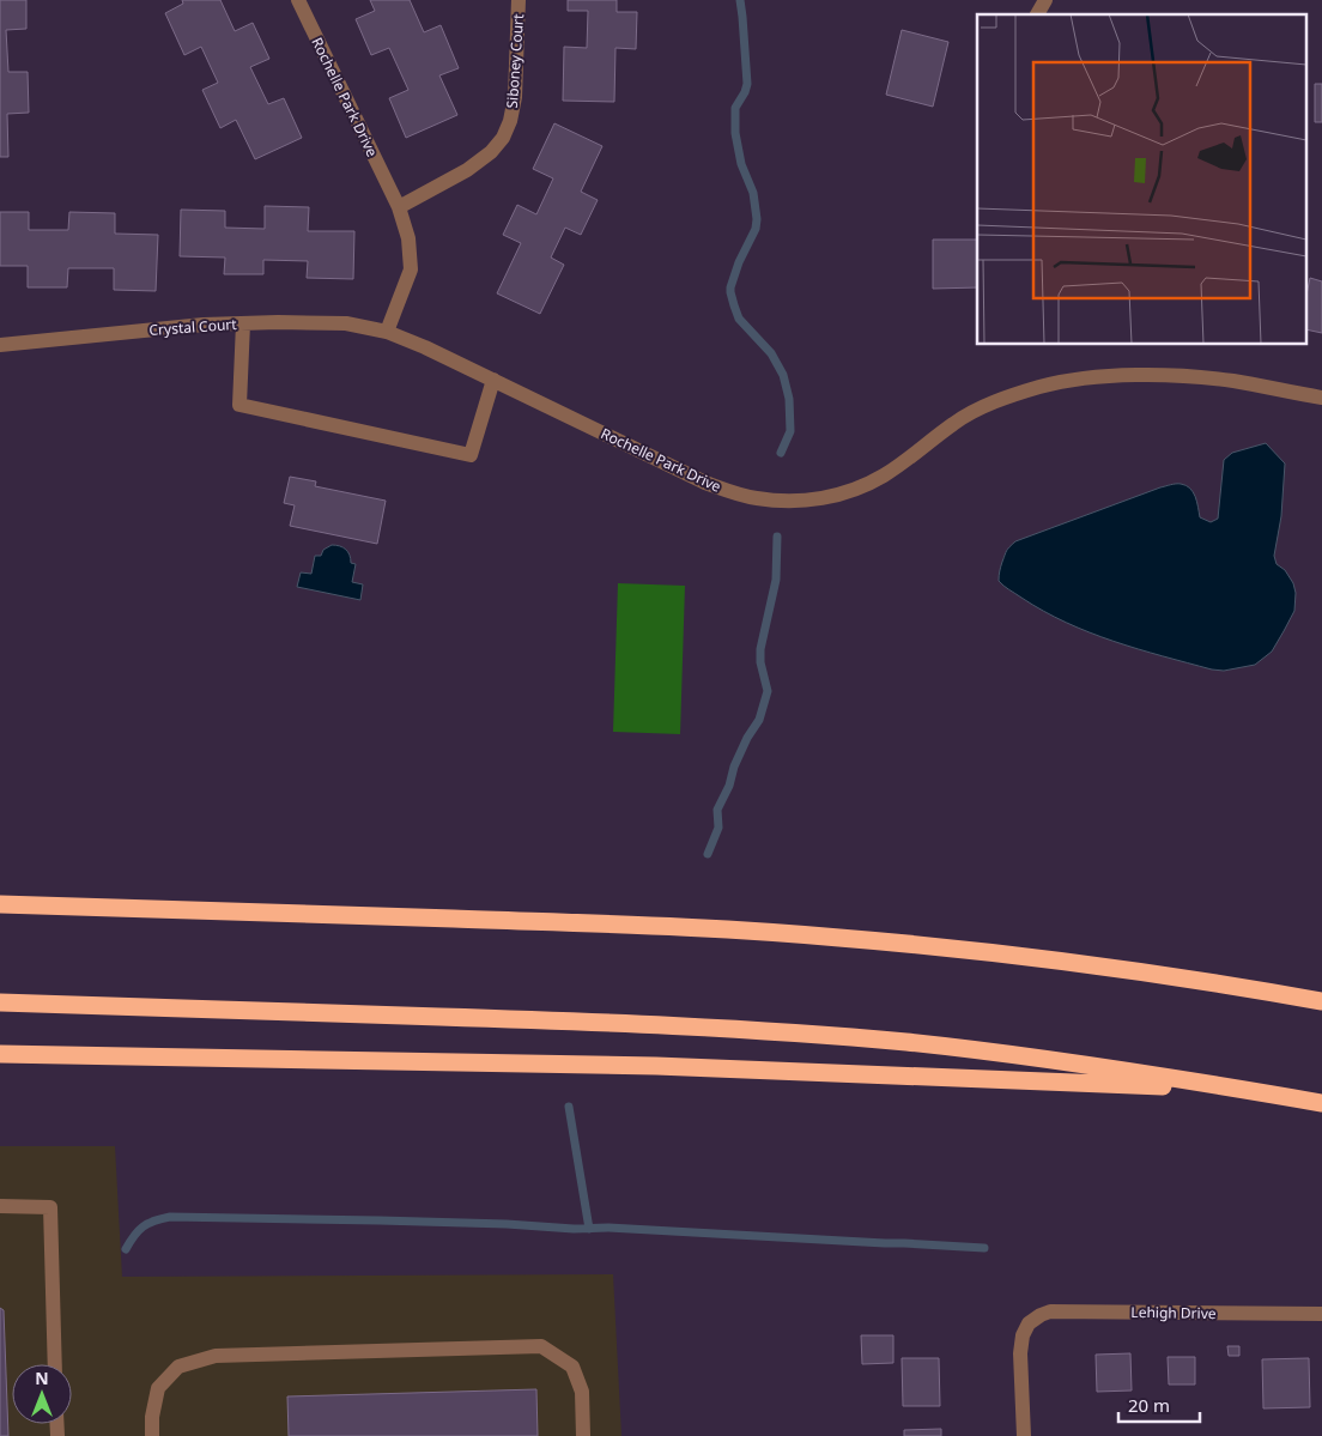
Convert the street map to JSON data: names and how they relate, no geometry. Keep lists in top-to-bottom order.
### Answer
{
  "streets": {
    "street": [
      "Siboney Court",
      "Rochelle Park Drive",
      "Crystal Court",
      "Lehigh Drive"
    ]
  },
  "crossings": [
    ["Siboney Court", "Rochelle Park Drive"],
    ["Rochelle Park Drive", "Crystal Court"]
  ],
  "scale_bar": "20 m",
  "north": "top"
}
